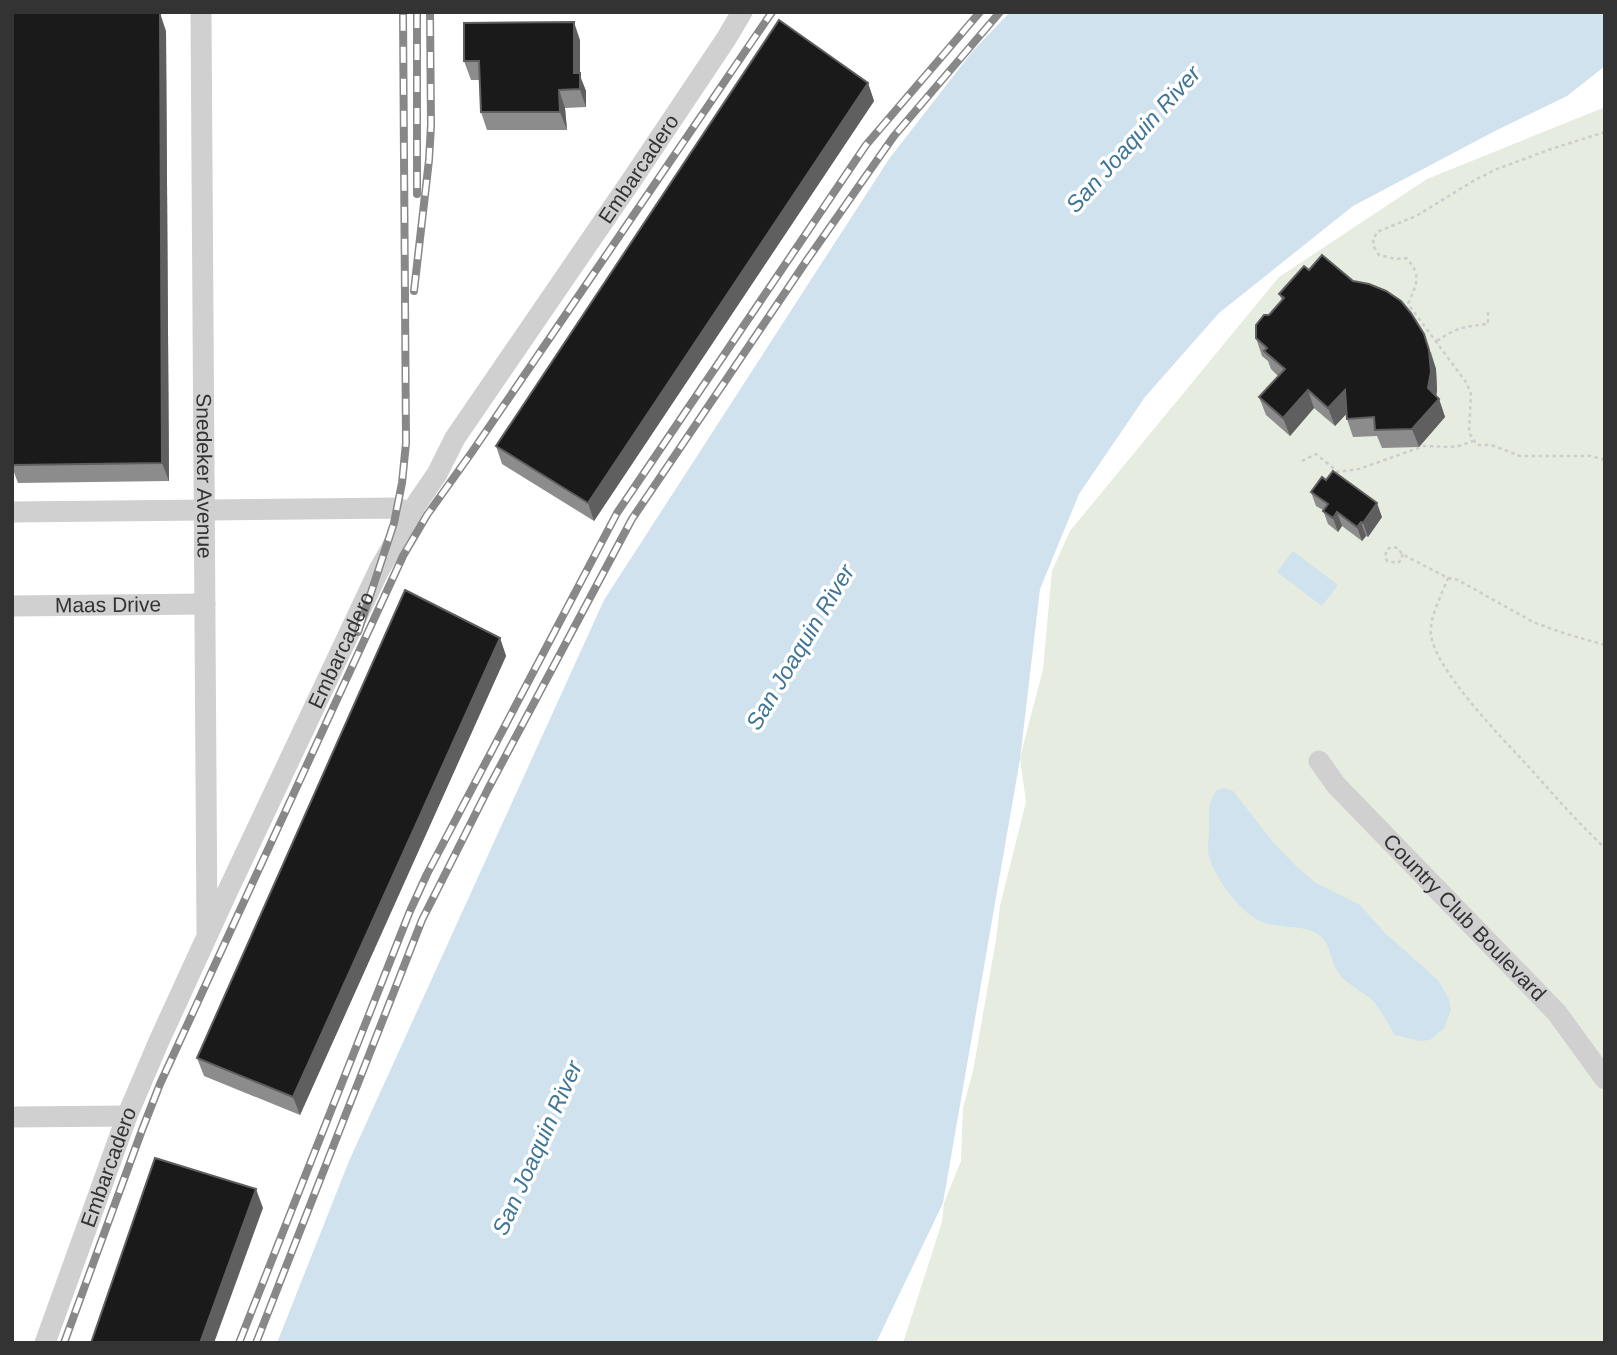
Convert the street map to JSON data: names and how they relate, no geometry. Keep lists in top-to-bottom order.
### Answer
{
  "streets": {
    "street": [
      "Embarcadero",
      "Snedeker Avenue",
      "Maas Drive",
      "Country Club Boulevard"
    ]
  },
  "crossings": [
    ["Embarcadero", "Snedeker Avenue"],
    ["Snedeker Avenue", "Maas Drive"]
  ],
  "water": ["San Joaquin River"]
}
